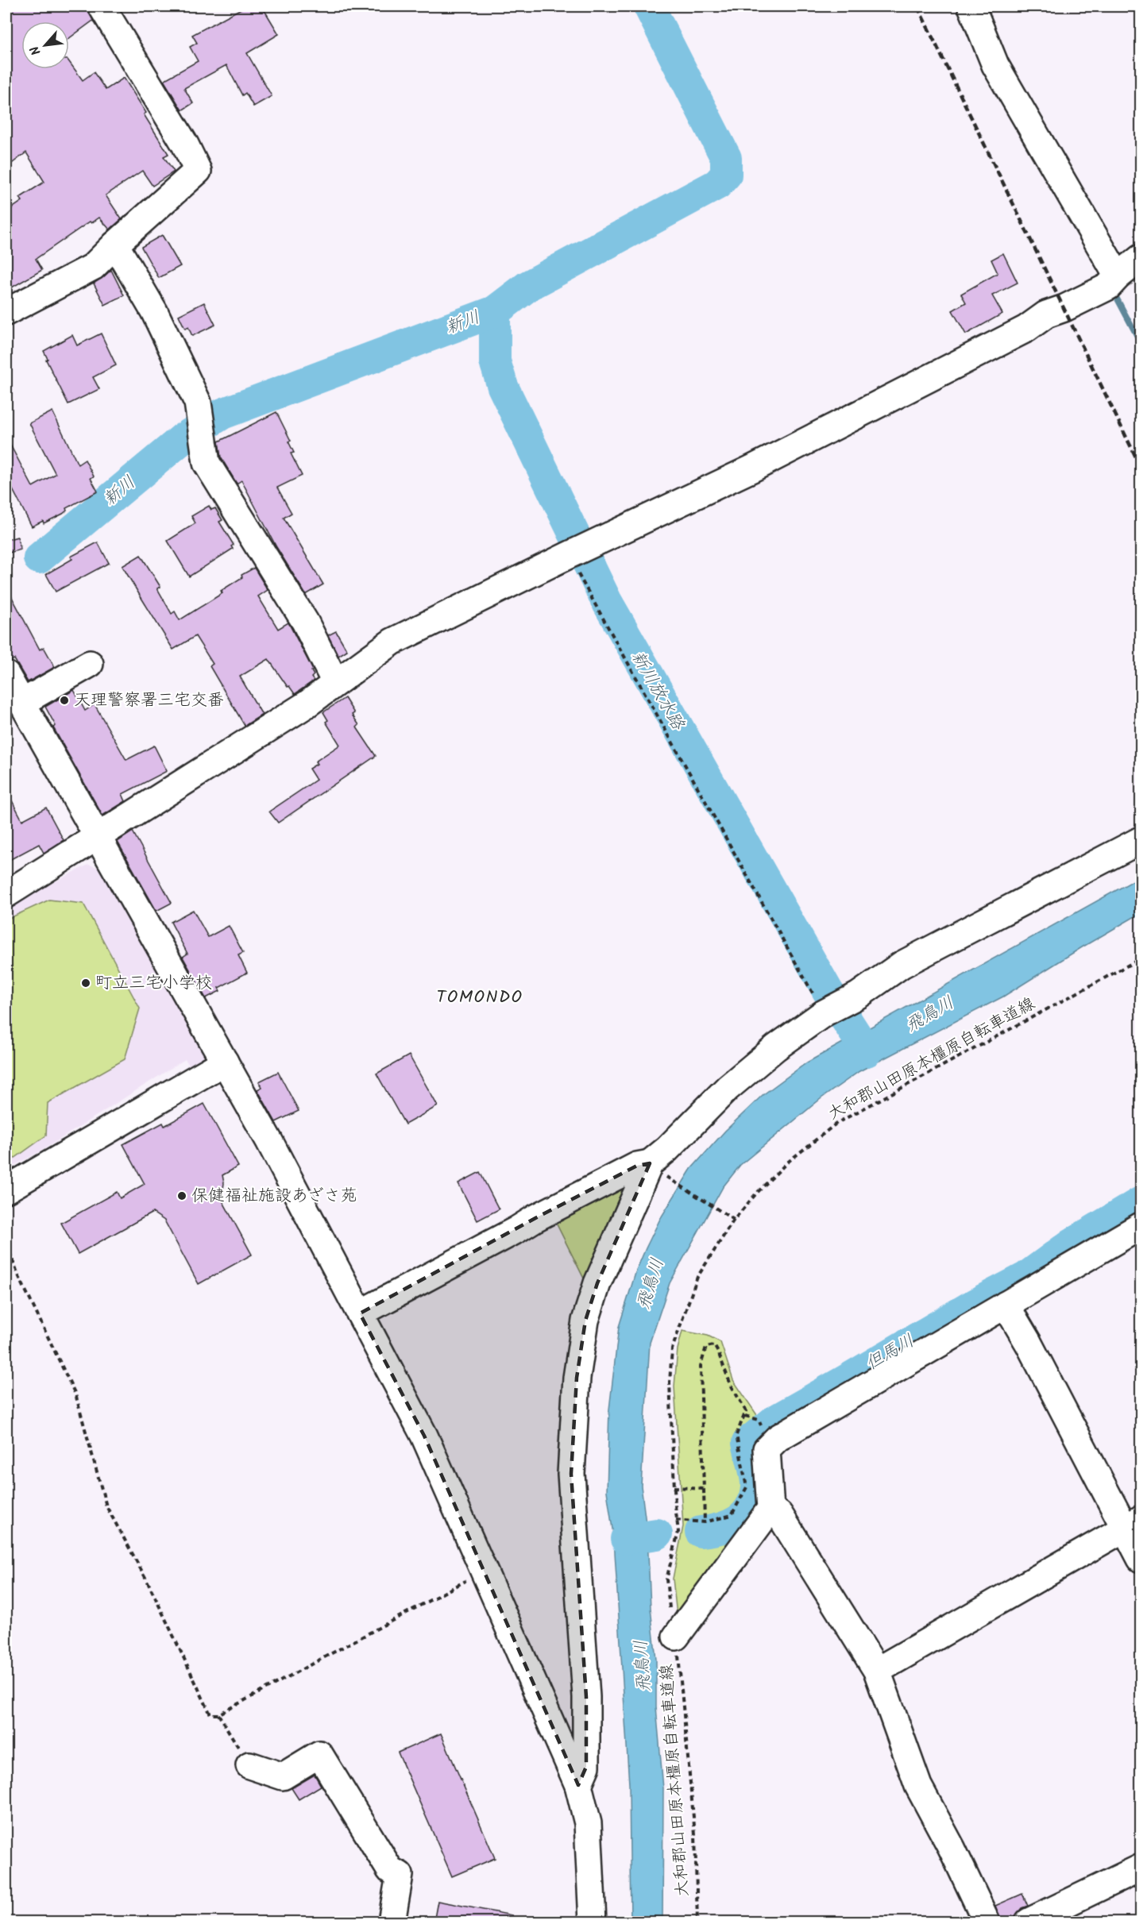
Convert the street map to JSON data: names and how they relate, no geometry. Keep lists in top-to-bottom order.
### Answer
{
  "streets": {
    "path": ["大和郡山田原本橿原自転車道線"]
  },
  "districts": ["TOMONDO"],
  "water": [
    "新川",
    "新川放水路",
    "飛鳥川",
    "但馬川"
  ],
  "places": ["天理警察署三宅交番", "町立三宅小学校", "保健福祉施設あざさ苑"],
  "north": "bottom left"
}
